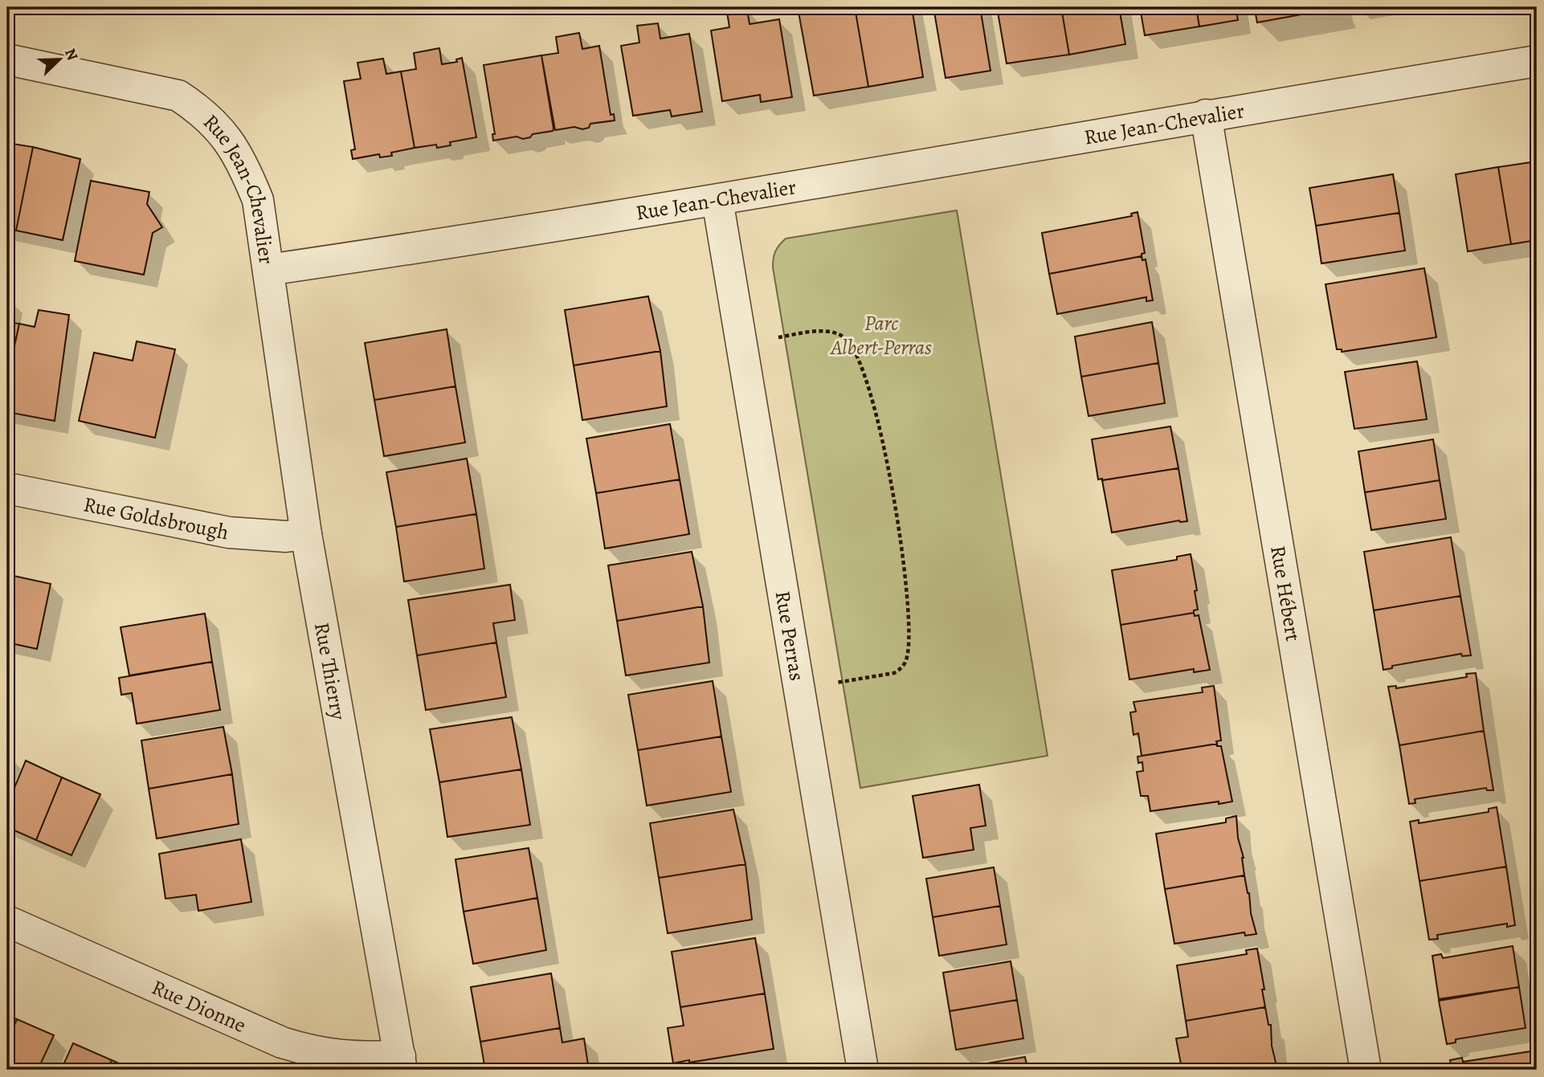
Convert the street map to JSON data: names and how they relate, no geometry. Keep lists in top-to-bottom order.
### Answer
{
  "streets": {
    "street": [
      "Rue Jean-Chevalier",
      "Rue Goldsbrough",
      "Rue Hébert",
      "Rue Perras",
      "Rue Thierry",
      "Rue Dionne"
    ]
  },
  "crossings": [
    ["Rue Jean-Chevalier", "Rue Hébert"],
    ["Rue Jean-Chevalier", "Rue Perras"],
    ["Rue Jean-Chevalier", "Rue Thierry"],
    ["Rue Goldsbrough", "Rue Thierry"],
    ["Rue Thierry", "Rue Dionne"]
  ],
  "parks": ["Parc Albert-Perras"],
  "north": "top right"
}
